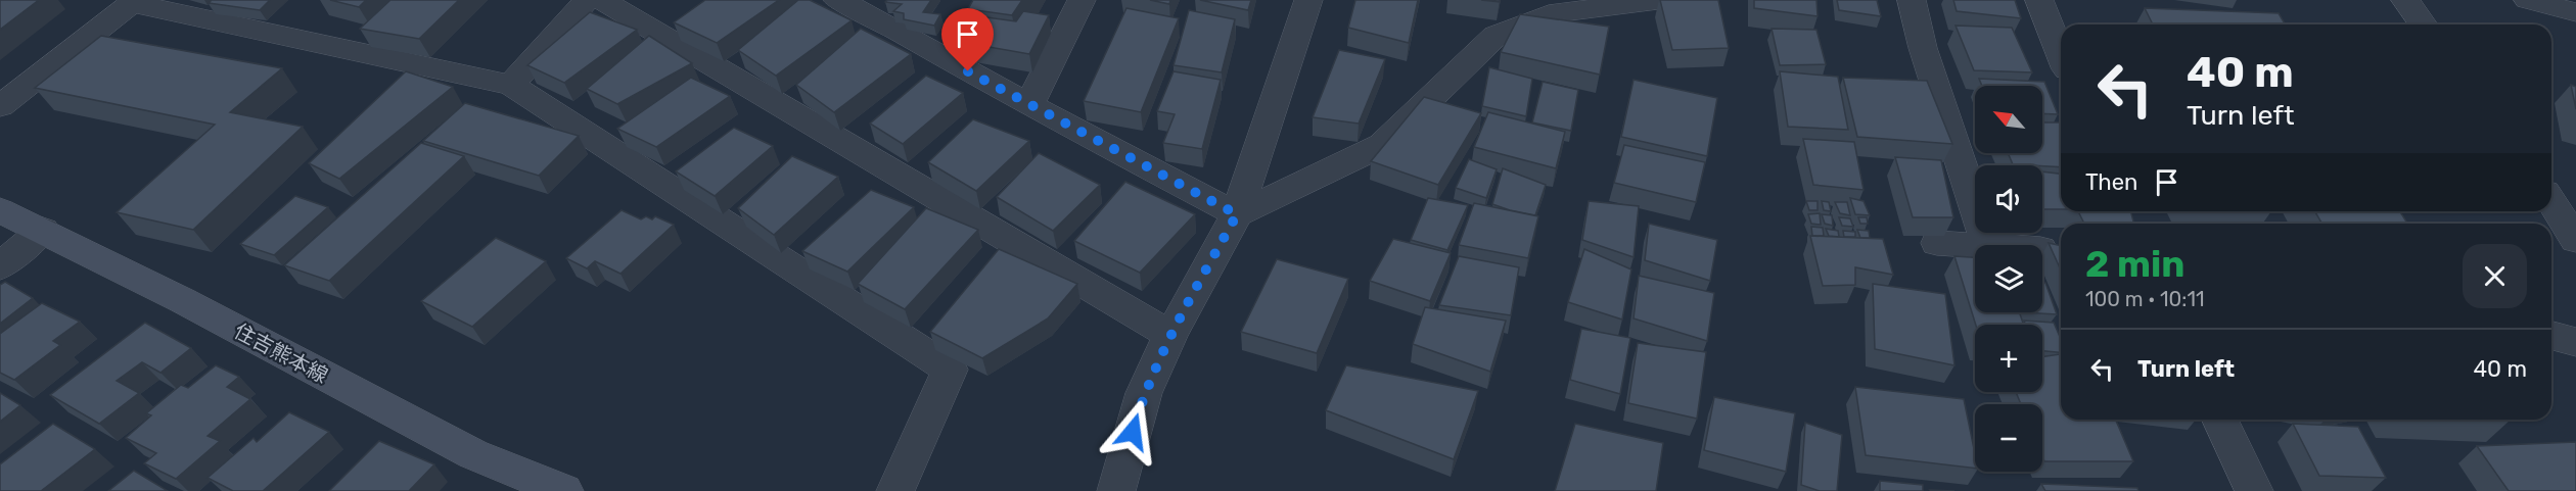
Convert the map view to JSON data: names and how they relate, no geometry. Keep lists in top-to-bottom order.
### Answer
{
  "streets": {
    "main road": ["住吉熊本線"]
  },
  "north": "top left",
  "page": {
    "turn": ["40 m", "Turn left"],
    "map_buttons": ["+", "−"],
    "then": "Then",
    "heading": ["2 min", "100 m · 10:11"],
    "list": [
      {
        "name": "Turn left",
        "value": "40 m"
      }
    ]
  }
}
